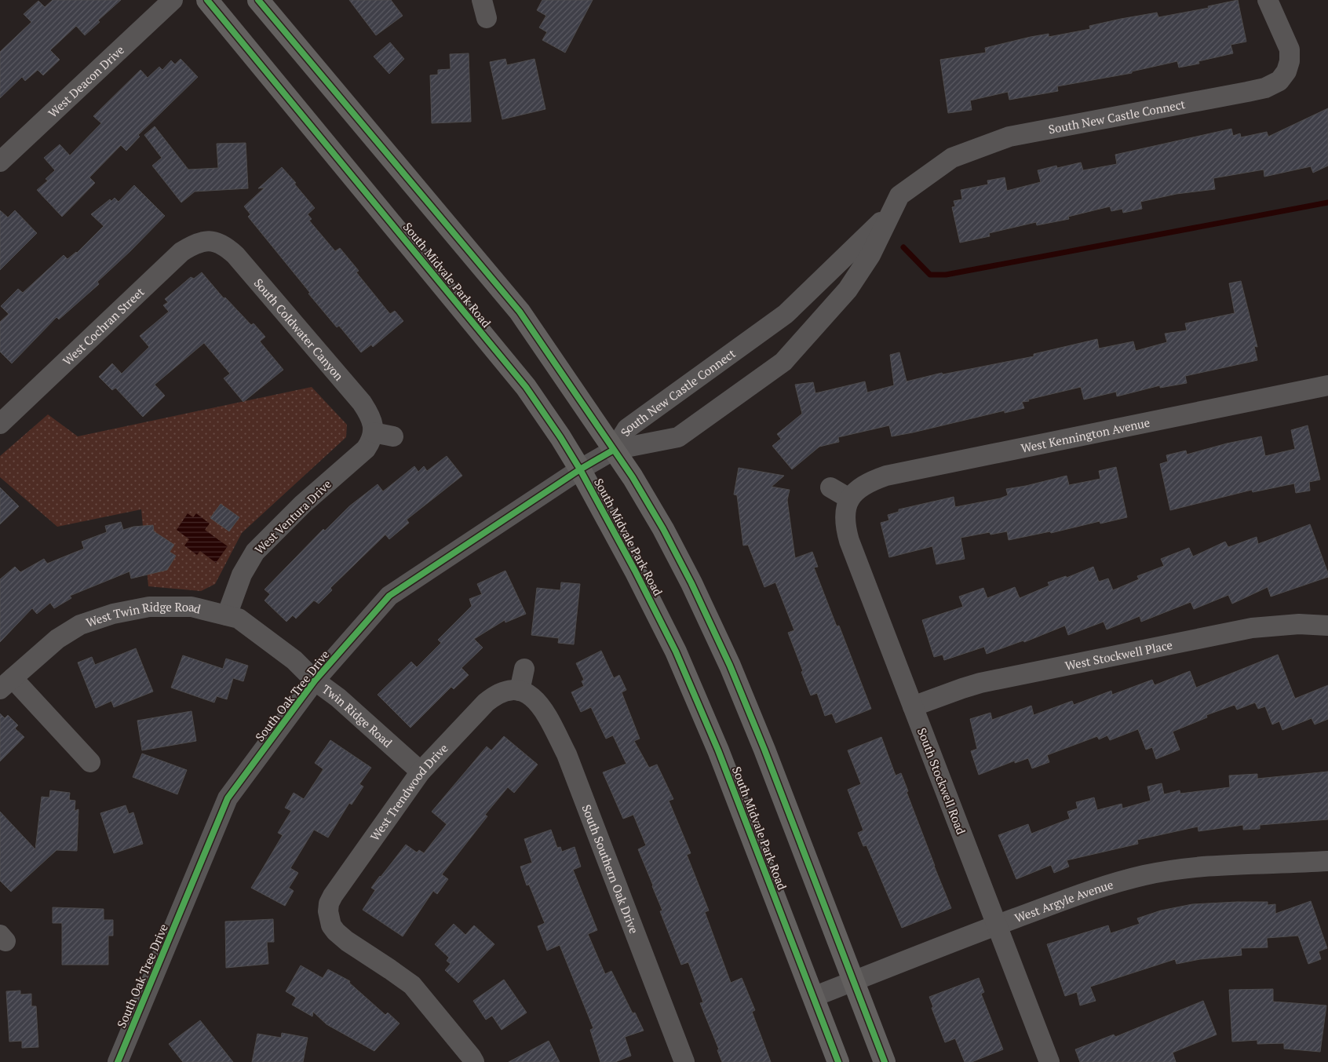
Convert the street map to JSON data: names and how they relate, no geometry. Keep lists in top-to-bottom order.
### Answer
{
  "streets": {
    "main road": ["South Midvale Park Road"],
    "street": [
      "West Deacon Drive",
      "South New Castle Connect",
      "West Cochran Street",
      "South Coldwater Canyon",
      "West Kennington Avenue",
      "West Ventura Drive",
      "West Twin Ridge Road",
      "West Stockwell Place",
      "South Oak Tree Drive",
      "Twin Ridge Road",
      "South Stockwell Road",
      "West Trendwood Drive",
      "South Southern Oak Drive",
      "West Argyle Avenue"
    ]
  },
  "crossings": [
    ["South New Castle Connect", "South Oak Tree Drive"],
    ["South Midvale Park Road", "South Oak Tree Drive"],
    ["South Midvale Park Road", "West Argyle Avenue"],
    ["West Cochran Street", "South Coldwater Canyon"],
    ["South Coldwater Canyon", "West Ventura Drive"],
    ["West Kennington Avenue", "South Stockwell Road"],
    ["West Ventura Drive", "West Twin Ridge Road"],
    ["West Twin Ridge Road", "Twin Ridge Road"],
    ["West Stockwell Place", "South Stockwell Road"],
    ["South Oak Tree Drive", "Twin Ridge Road"],
    ["Twin Ridge Road", "West Trendwood Drive"],
    ["South Stockwell Road", "West Argyle Avenue"],
    ["West Trendwood Drive", "South Southern Oak Drive"]
  ]
}
